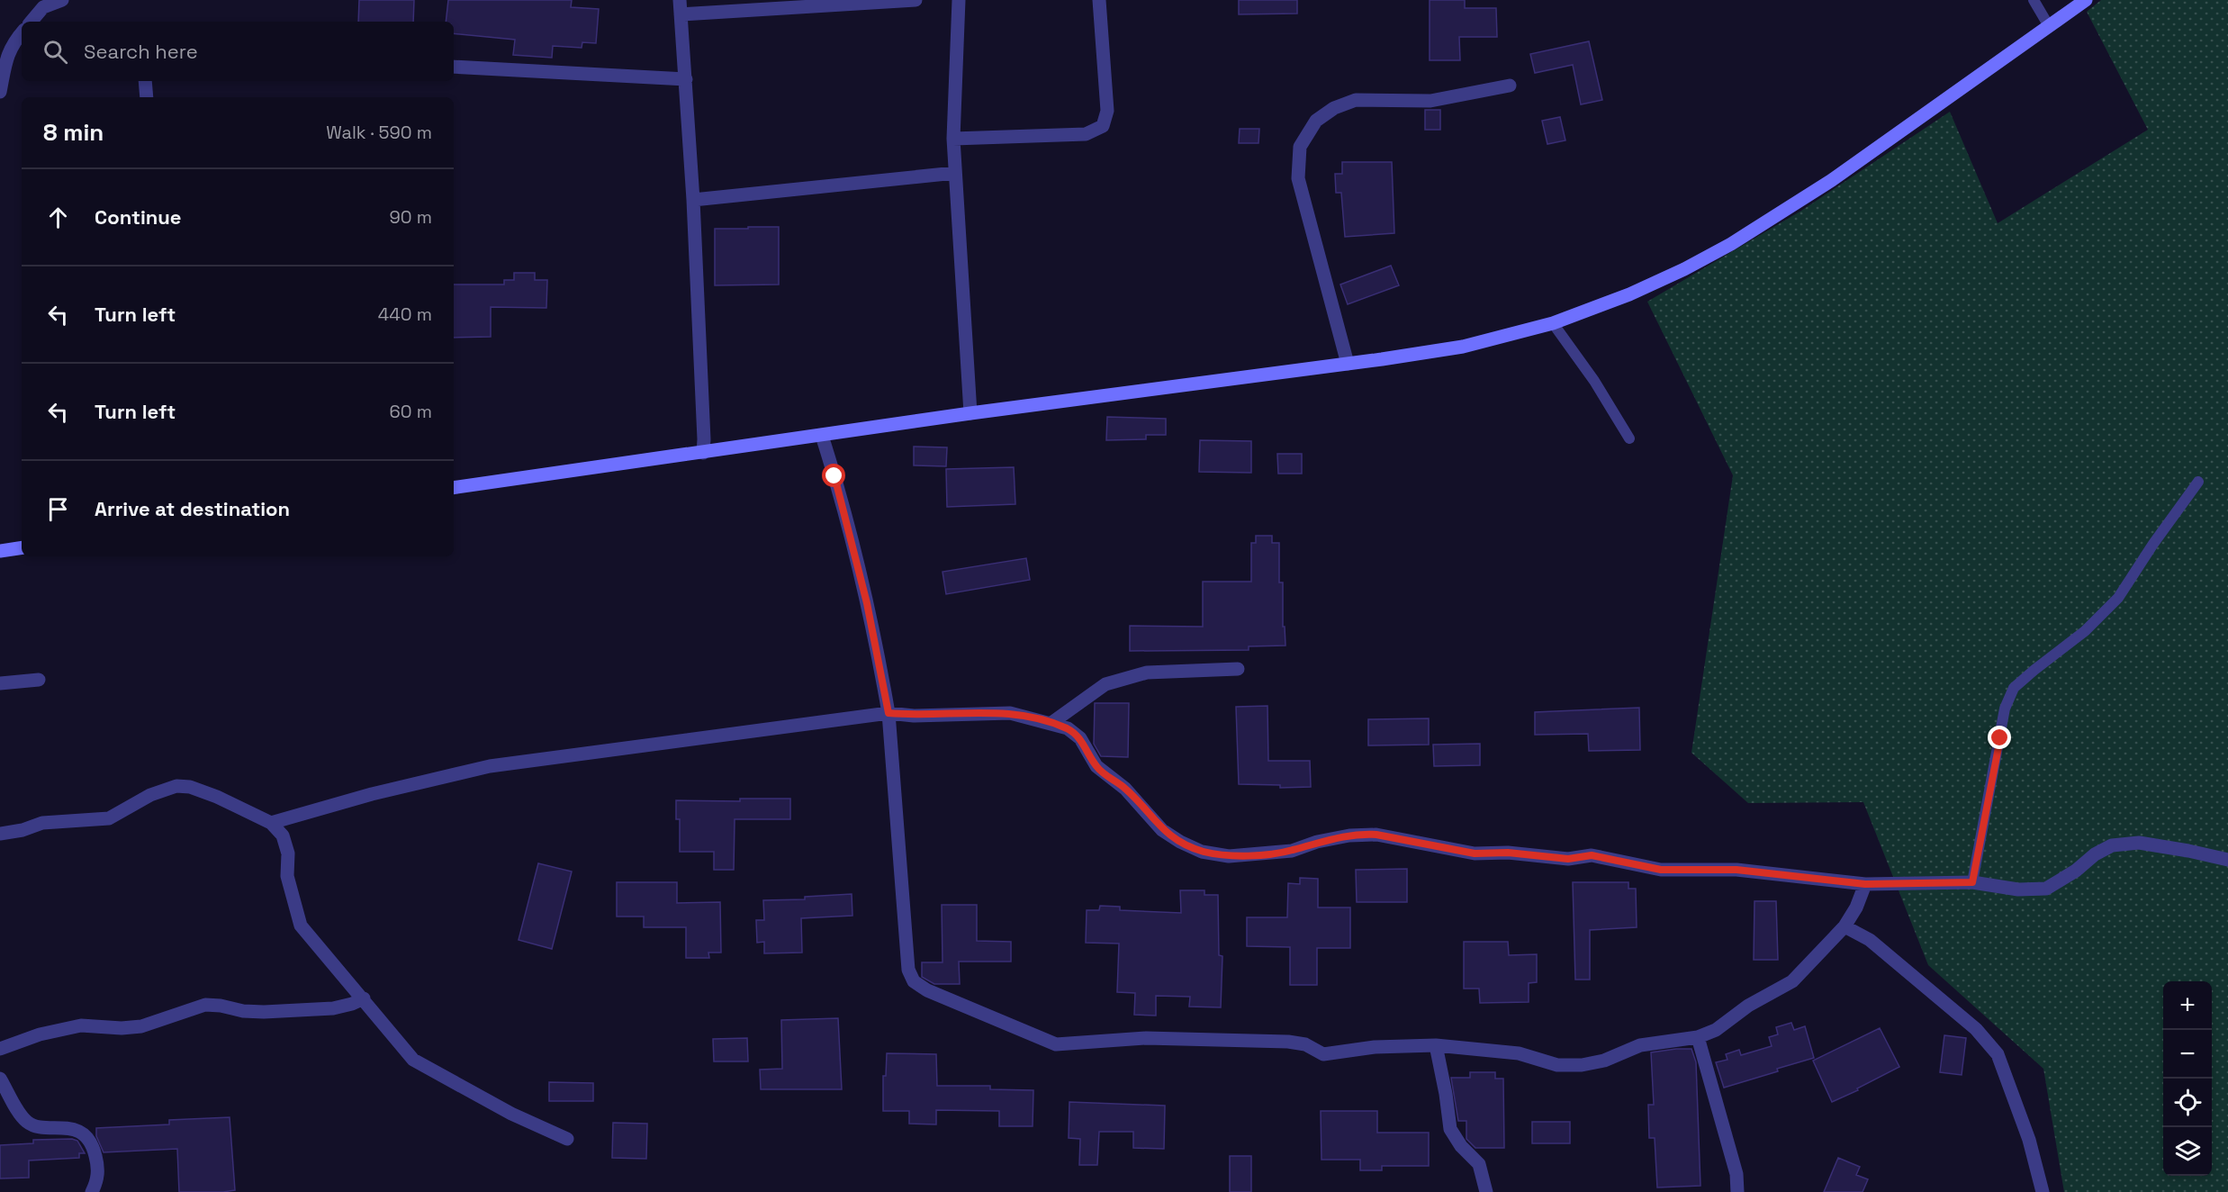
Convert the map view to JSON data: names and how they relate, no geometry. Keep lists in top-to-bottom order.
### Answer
{
  "page": {
    "search": "Search here",
    "heading": ["8 min", "Walk · 590 m"],
    "list": [
      ["Continue", "90 m"],
      ["Turn left", "440 m"],
      ["Turn left", "60 m"],
      "Arrive at destination"
    ],
    "map_buttons": ["+", "−"]
  }
}
